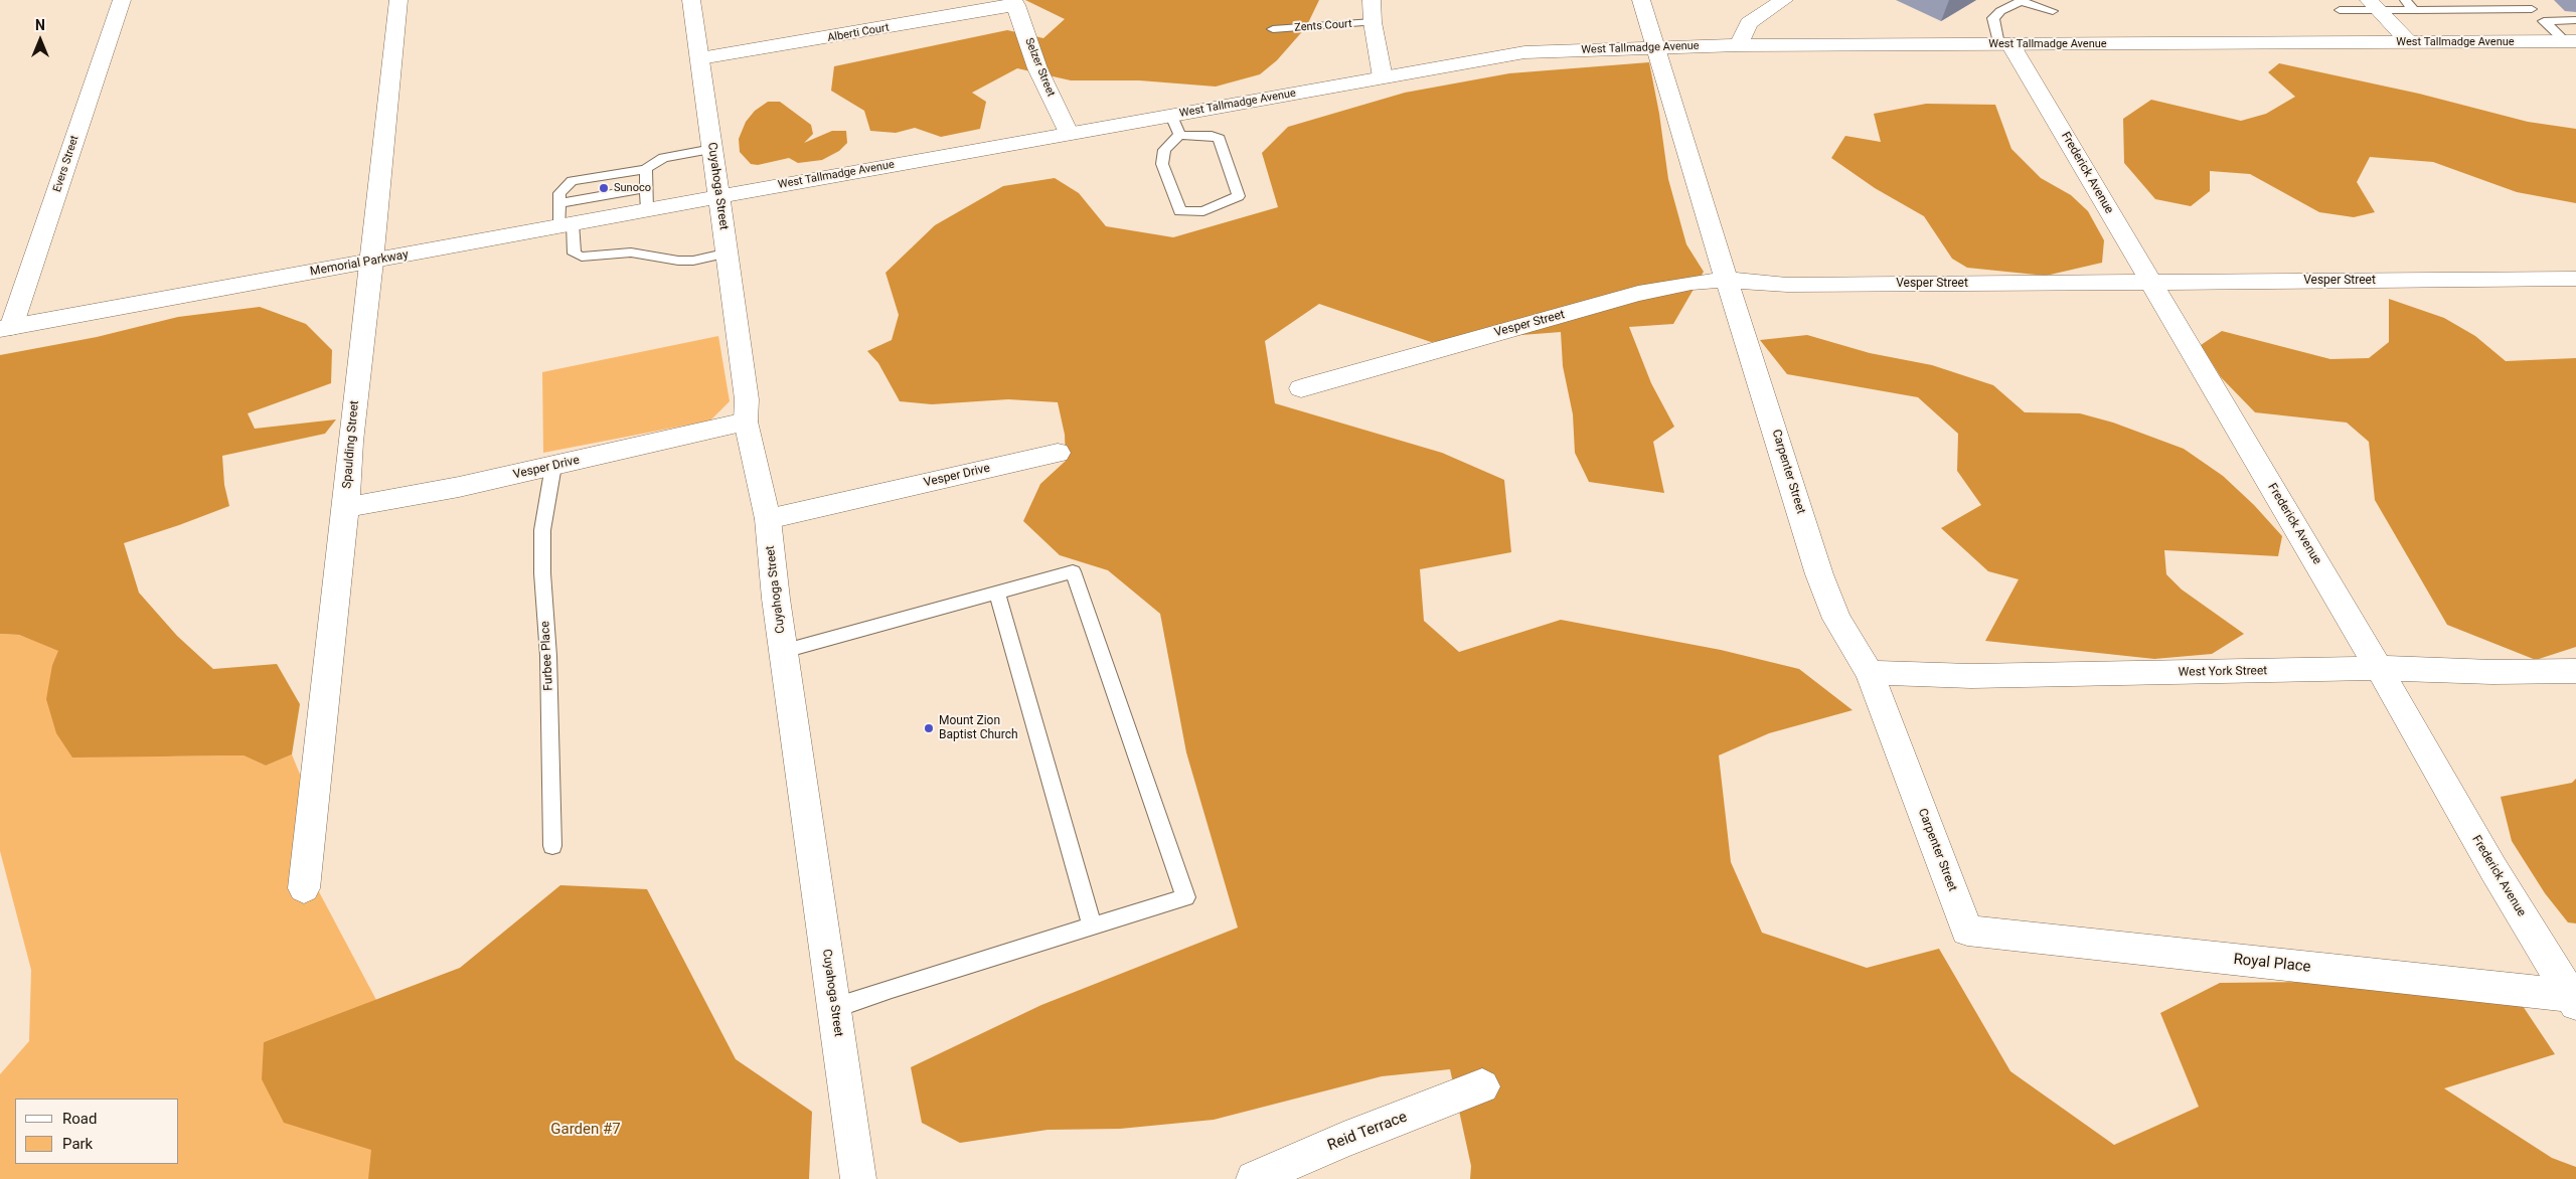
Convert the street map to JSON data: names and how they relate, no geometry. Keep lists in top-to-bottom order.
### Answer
{
  "streets": {
    "street": [
      "Alberti Court",
      "West Tallmadge Avenue",
      "Selzer Street",
      "Evers Street",
      "Frederick Avenue",
      "Cuyahoga Street",
      "Memorial Parkway",
      "Vesper Street",
      "Spaulding Street",
      "Vesper Drive",
      "Carpenter Street",
      "West York Street",
      "Royal Place",
      "Reid Terrace"
    ],
    "lane": ["Zents Court", "Furbee Place"]
  },
  "crossings": [
    ["Alberti Court", "Selzer Street"],
    ["Alberti Court", "Cuyahoga Street"],
    ["West Tallmadge Avenue", "Selzer Street"],
    ["West Tallmadge Avenue", "Frederick Avenue"],
    ["West Tallmadge Avenue", "Cuyahoga Street"],
    ["West Tallmadge Avenue", "Memorial Parkway"],
    ["West Tallmadge Avenue", "Carpenter Street"],
    ["Evers Street", "Memorial Parkway"],
    ["Frederick Avenue", "Vesper Street"],
    ["Frederick Avenue", "West York Street"],
    ["Frederick Avenue", "Royal Place"],
    ["Cuyahoga Street", "Memorial Parkway"],
    ["Cuyahoga Street", "Vesper Drive"],
    ["Memorial Parkway", "Spaulding Street"],
    ["Vesper Street", "Carpenter Street"],
    ["Spaulding Street", "Vesper Drive"],
    ["Vesper Drive", "Furbee Place"],
    ["Carpenter Street", "West York Street"],
    ["Carpenter Street", "Royal Place"]
  ],
  "parks": ["Garden #7"],
  "places": ["Sunoco", "Mount Zion Baptist Church"],
  "legend": ["Road", "Park"],
  "north": "top"
}
